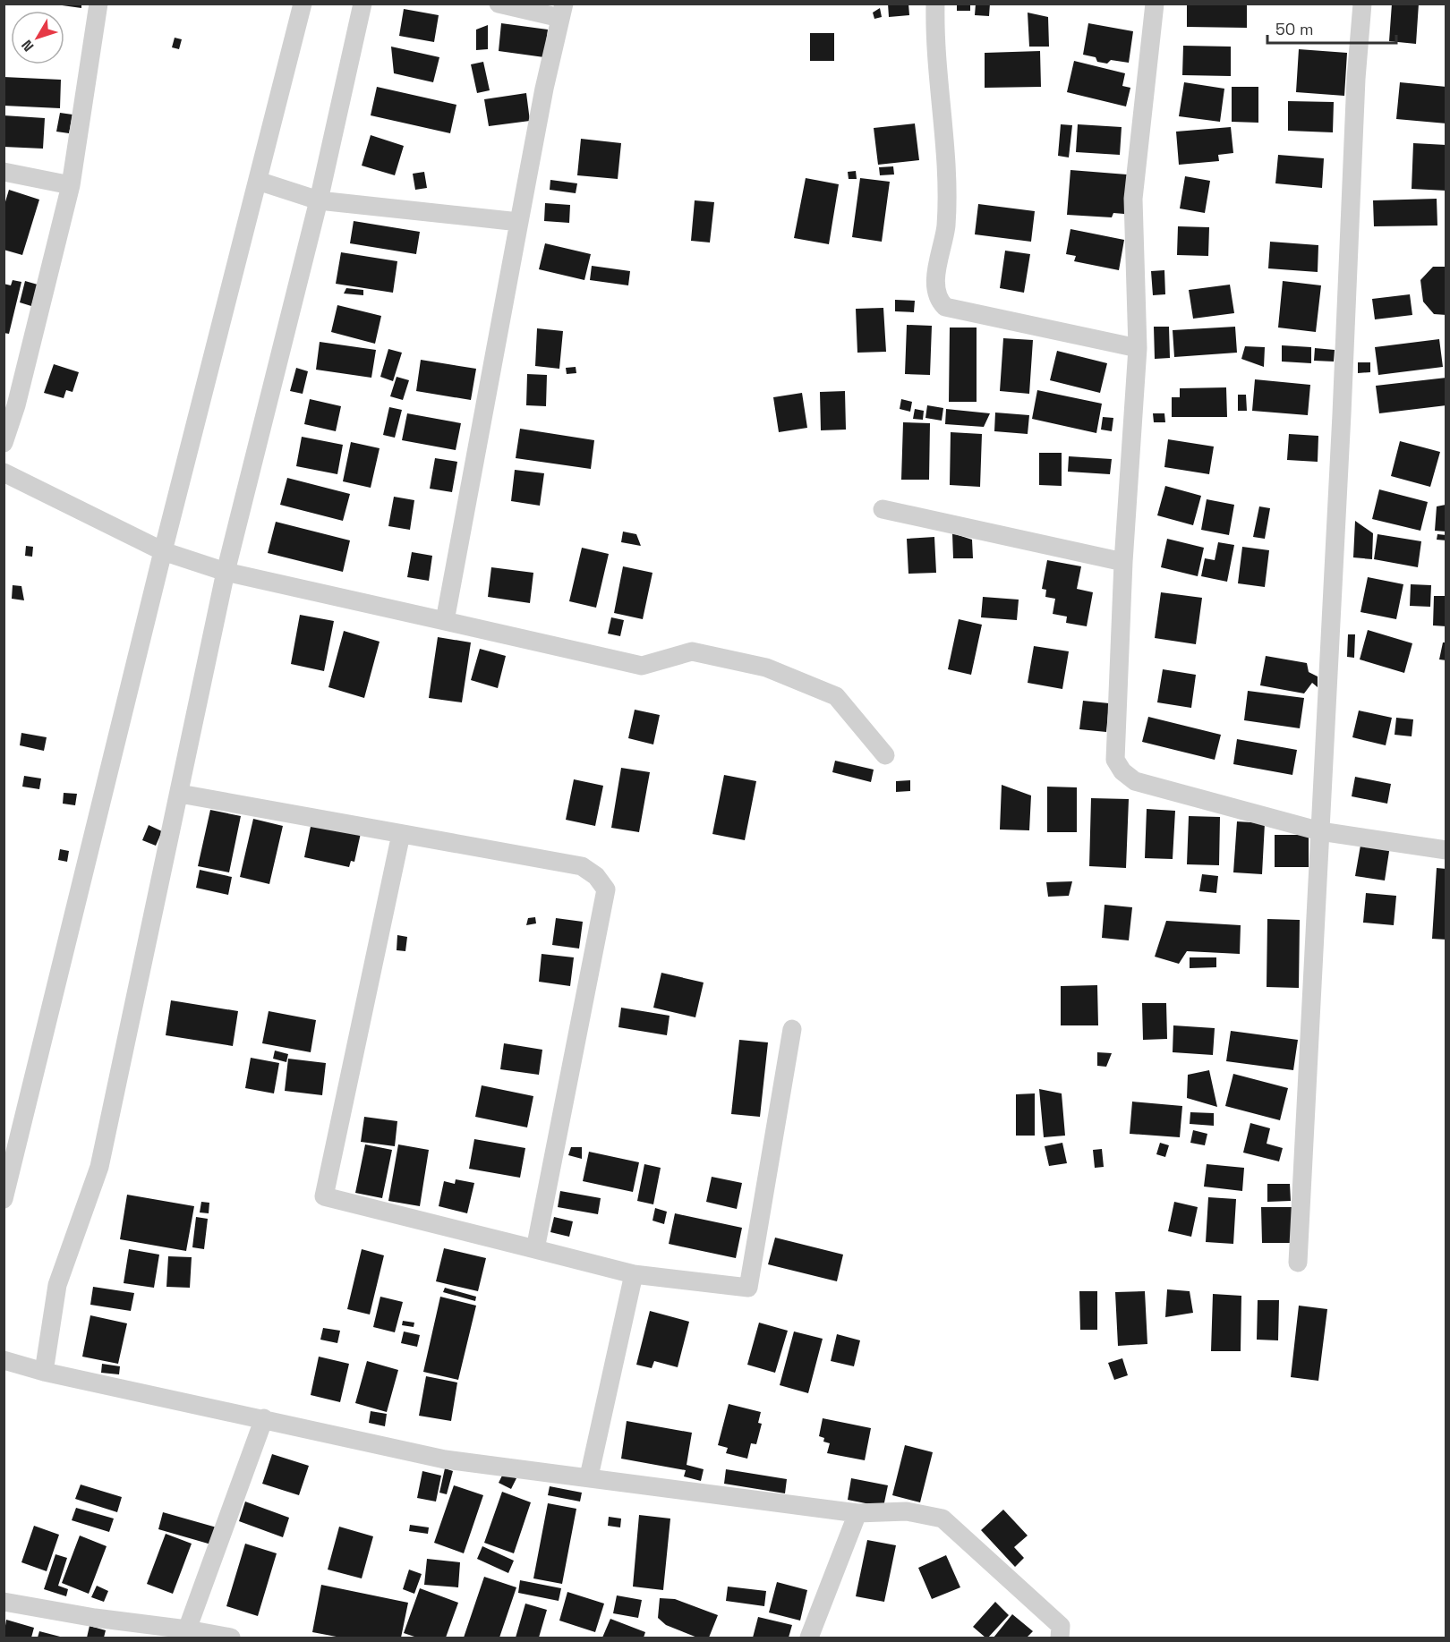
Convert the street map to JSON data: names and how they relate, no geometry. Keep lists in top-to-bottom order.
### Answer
{
  "scale_bar": "50 m",
  "north": "bottom left"
}
